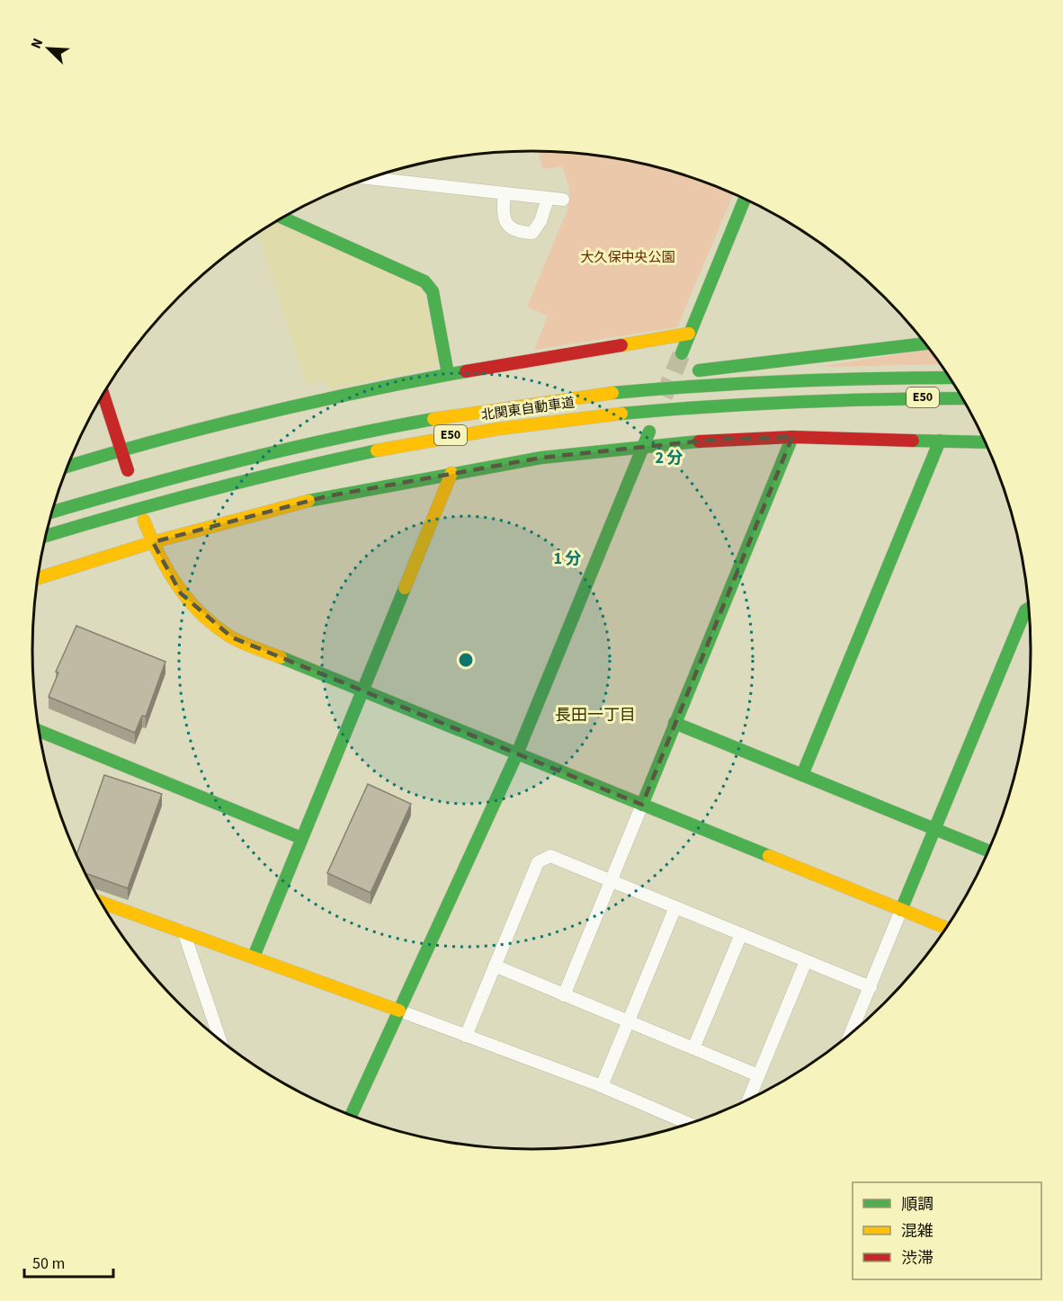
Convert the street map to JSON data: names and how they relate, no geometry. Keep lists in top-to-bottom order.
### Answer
{
  "streets": {
    "main road": ["E50", "北関東自動車道"]
  },
  "districts": ["長田一丁目"],
  "parks": ["大久保中央公園"],
  "legend": ["順調", "混雑", "渋滞"],
  "scale_bar": "50 m",
  "north": "top left",
  "rings": ["2 分", "1 分"]
}
